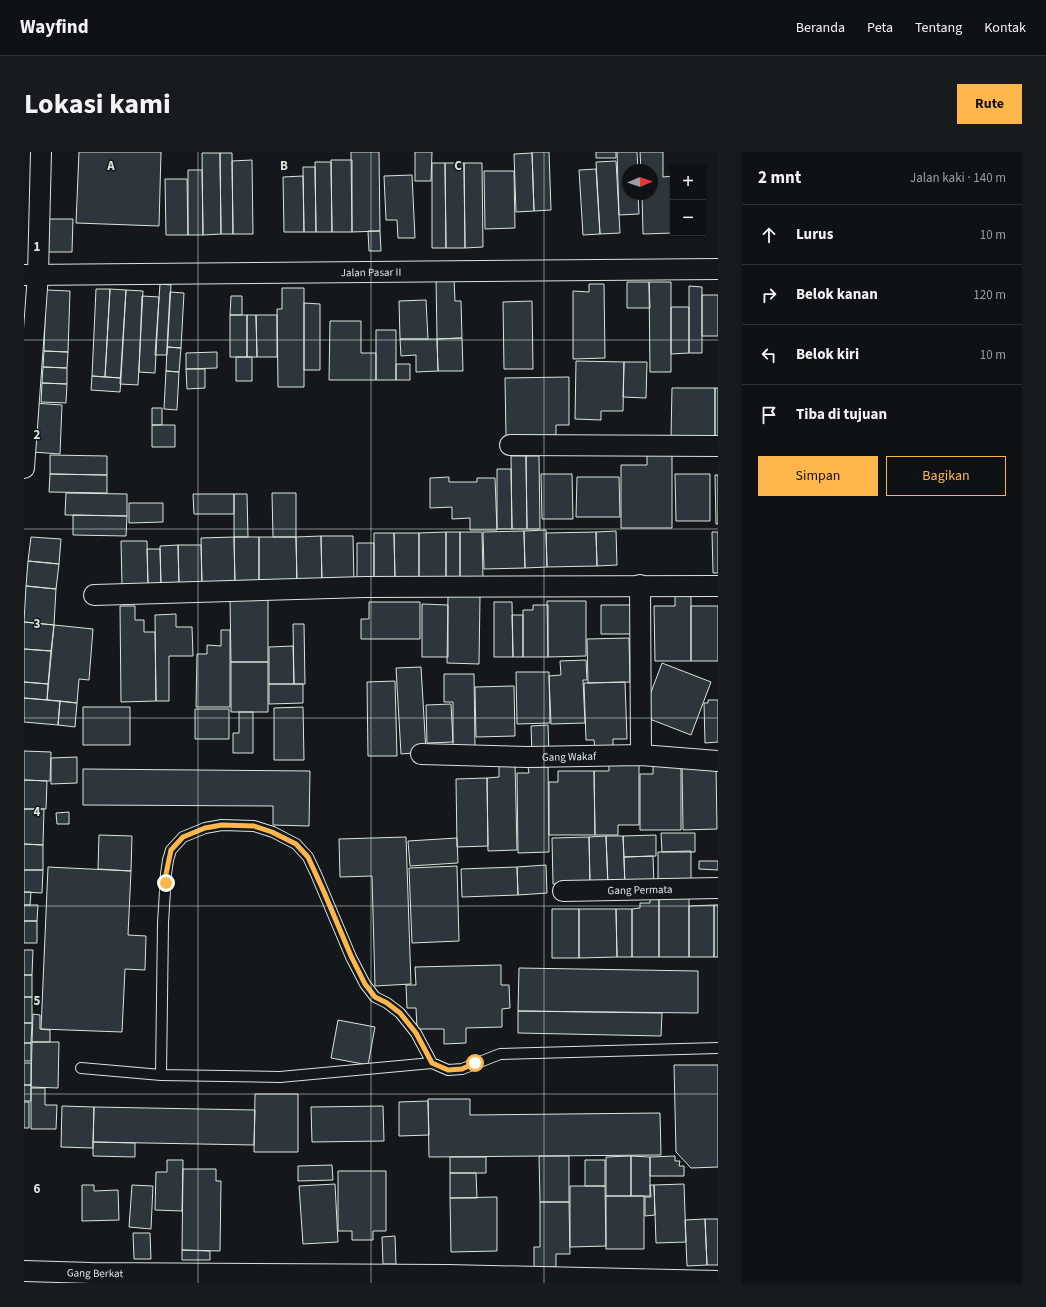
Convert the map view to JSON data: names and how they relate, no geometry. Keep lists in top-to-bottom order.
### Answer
{
  "streets": {
    "street": [
      "Jalan Pasar II",
      "Gang Wakaf",
      "Gang Permata",
      "Gang Berkat"
    ]
  },
  "north": "right",
  "page": {
    "header": "Wayfind",
    "nav": [
      "Beranda",
      "Peta",
      "Tentang",
      "Kontak"
    ],
    "title": "Lokasi kami",
    "buttons": [
      "Rute",
      ["Simpan", "Bagikan"]
    ],
    "heading": ["2 mnt", "Jalan kaki · 140 m"],
    "map_buttons": ["+", "−"],
    "list": [
      ["Lurus", "10 m"],
      ["Belok kanan", "120 m"],
      ["Belok kiri", "10 m"],
      "Tiba di tujuan"
    ]
  },
  "grid": {
    "columns": ["A", "B", "C"],
    "rows": [
      "1",
      "2",
      "3",
      "4",
      "5",
      "6"
    ]
  }
}
